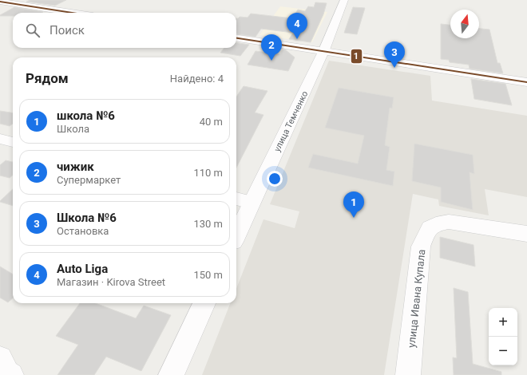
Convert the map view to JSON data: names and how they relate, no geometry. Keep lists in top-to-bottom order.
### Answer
{
  "streets": {
    "main road": ["улица Темченко"],
    "street": ["улица Ивана Купала"]
  },
  "lines": ["transit line 1"],
  "north": "top",
  "page": {
    "pins": [
      "4",
      "2",
      "3",
      "1"
    ],
    "search": "Поиск",
    "heading": ["Рядом", "Найдено: 4"],
    "list": [
      {
        "mark": "1",
        "name": "школа №6",
        "note": "Школа",
        "value": "40 m"
      },
      {
        "mark": "2",
        "name": "чижик",
        "note": "Супермаркет",
        "value": "110 m"
      },
      {
        "mark": "3",
        "name": "Школа №6",
        "note": "Остановка",
        "value": "130 m"
      },
      {
        "mark": "4",
        "name": "Auto Liga",
        "note": "Магазин · Kirova Street",
        "value": "150 m"
      }
    ],
    "map_buttons": ["+", "−"]
  }
}
